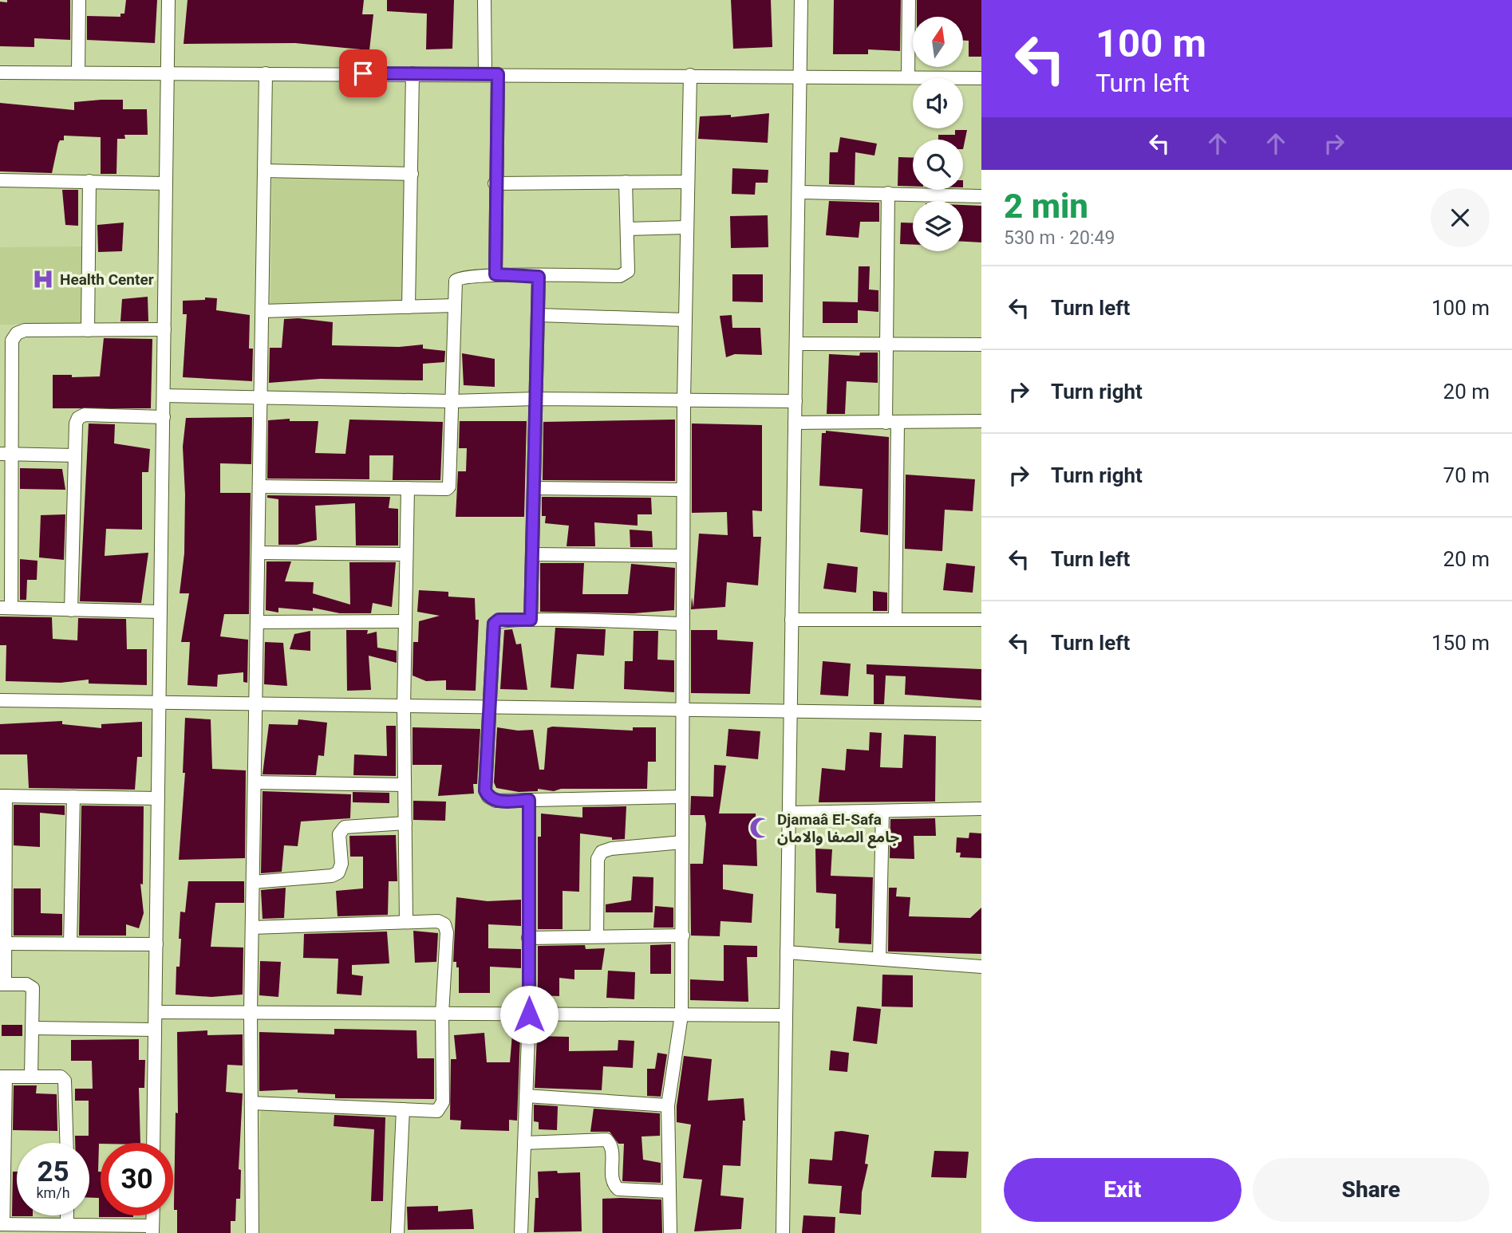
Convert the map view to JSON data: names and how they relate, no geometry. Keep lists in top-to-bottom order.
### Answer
{
  "places": {
    "hospital": ["Health Center"],
    "mosque": ["Djamaâ El-Safa جامع الصفا والامان"]
  },
  "north": "top",
  "page": {
    "turn": ["100 m", "Turn left"],
    "heading": ["2 min", "530 m · 20:49"],
    "list": [
      {
        "name": "Turn left",
        "value": "100 m"
      },
      {
        "name": "Turn right",
        "value": "20 m"
      },
      {
        "name": "Turn right",
        "value": "70 m"
      },
      {
        "name": "Turn left",
        "value": "20 m"
      },
      {
        "name": "Turn left",
        "value": "150 m"
      }
    ],
    "speed": "25 km/h",
    "limit": "30",
    "buttons": ["Exit", "Share"]
  }
}
